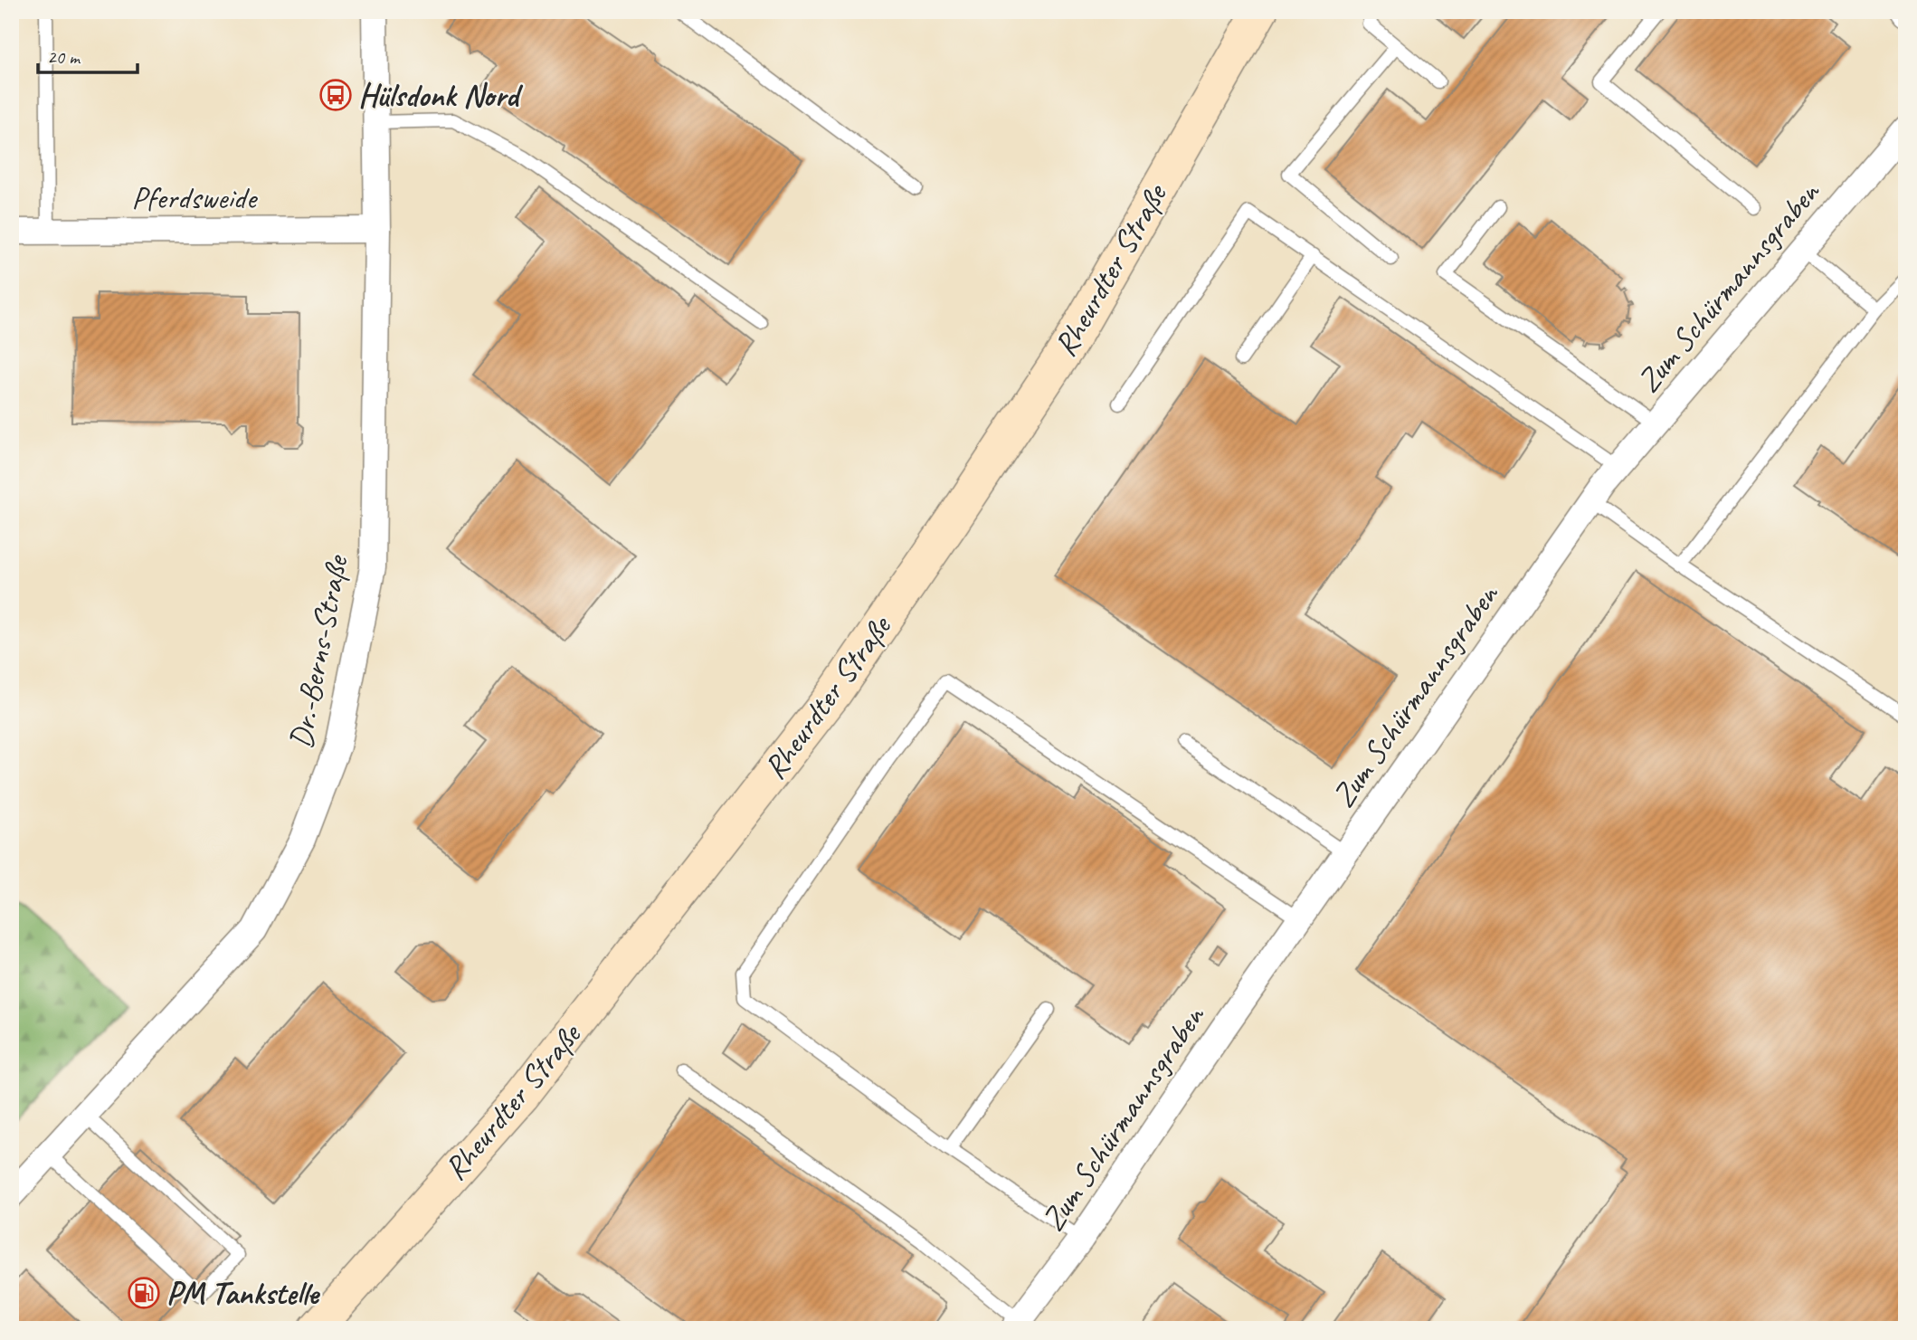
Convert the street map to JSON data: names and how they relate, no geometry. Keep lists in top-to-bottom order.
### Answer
{
  "streets": {
    "main road": ["Rheurdter Straße"],
    "street": ["Pferdsweide", "Zum Schürmannsgraben", "Dr.-Berns-Straße"]
  },
  "crossings": [
    ["Pferdsweide", "Dr.-Berns-Straße"]
  ],
  "places": {
    "bus stop": ["Hülsdonk Nord"],
    "fuel station": ["PM Tankstelle"]
  },
  "scale_bar": "20 m"
}
